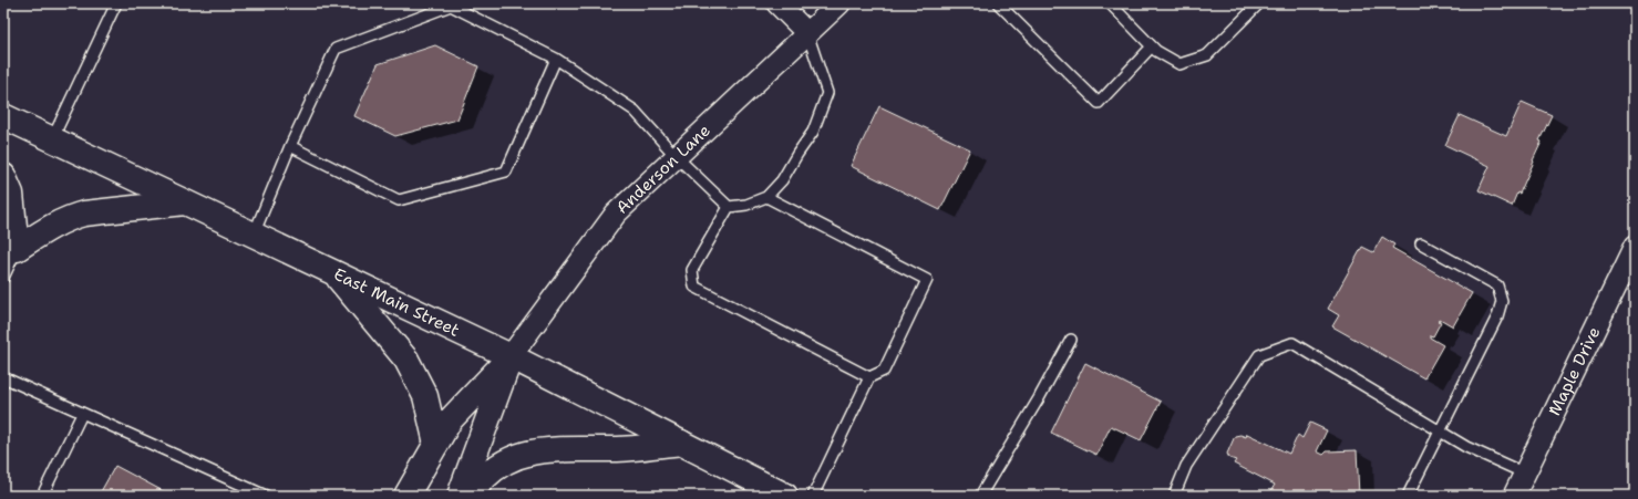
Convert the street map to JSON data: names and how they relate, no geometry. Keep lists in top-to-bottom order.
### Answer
{
  "streets": {
    "main road": ["East Main Street"],
    "street": ["Anderson Lane", "Maple Drive"]
  },
  "crossings": [
    ["Anderson Lane", "East Main Street"]
  ]
}
